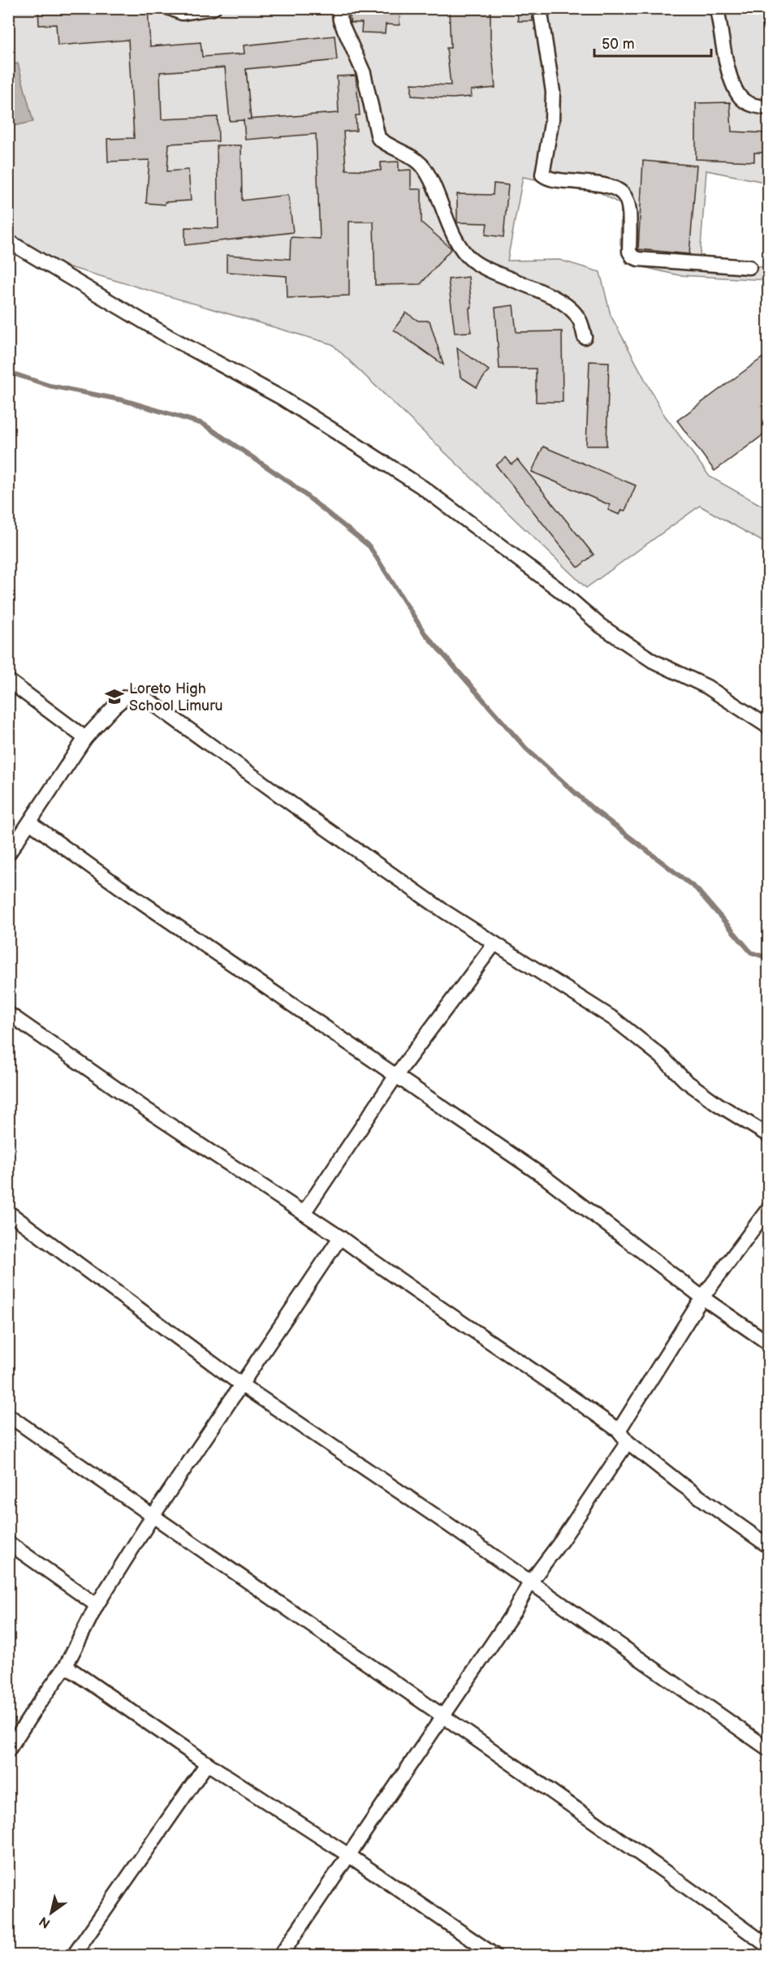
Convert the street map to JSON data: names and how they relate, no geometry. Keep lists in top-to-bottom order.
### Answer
{
  "places": {
    "school or university": ["Loreto High School Limuru"]
  },
  "scale_bar": "50 m",
  "north": "bottom left"
}
